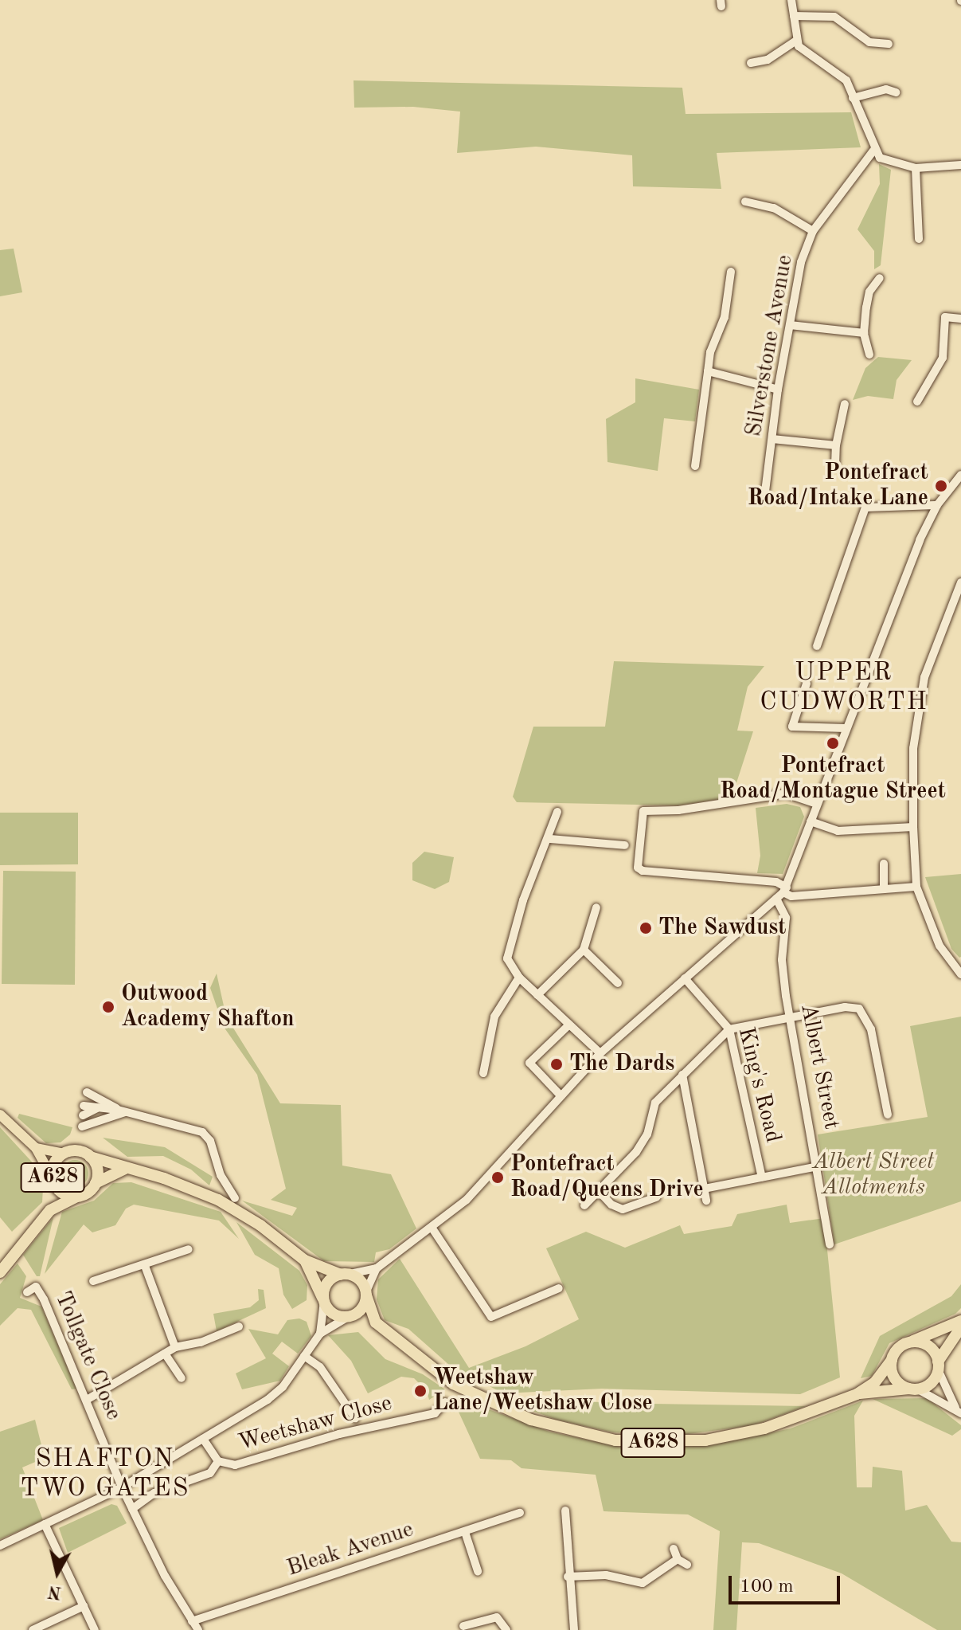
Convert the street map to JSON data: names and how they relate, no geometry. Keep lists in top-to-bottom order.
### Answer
{
  "streets": {
    "highway": ["A628"],
    "street": [
      "Silverstone Avenue",
      "Albert Street",
      "King's Road",
      "Tollgate Close",
      "Weetshaw Close",
      "Bleak Avenue"
    ]
  },
  "crossings": [
    ["Tollgate Close", "Bleak Avenue"]
  ],
  "districts": ["UPPER CUDWORTH", "SHAFTON TWO GATES"],
  "parks": ["Albert Street Allotments"],
  "places": [
    "Pontefract Road/Intake Lane",
    "Pontefract Road/Montague Street",
    "The Sawdust",
    "Outwood Academy Shafton",
    "The Dards",
    "Pontefract Road/Queens Drive",
    "Weetshaw Lane/Weetshaw Close"
  ],
  "scale_bar": "100 m",
  "north": "bottom"
}
